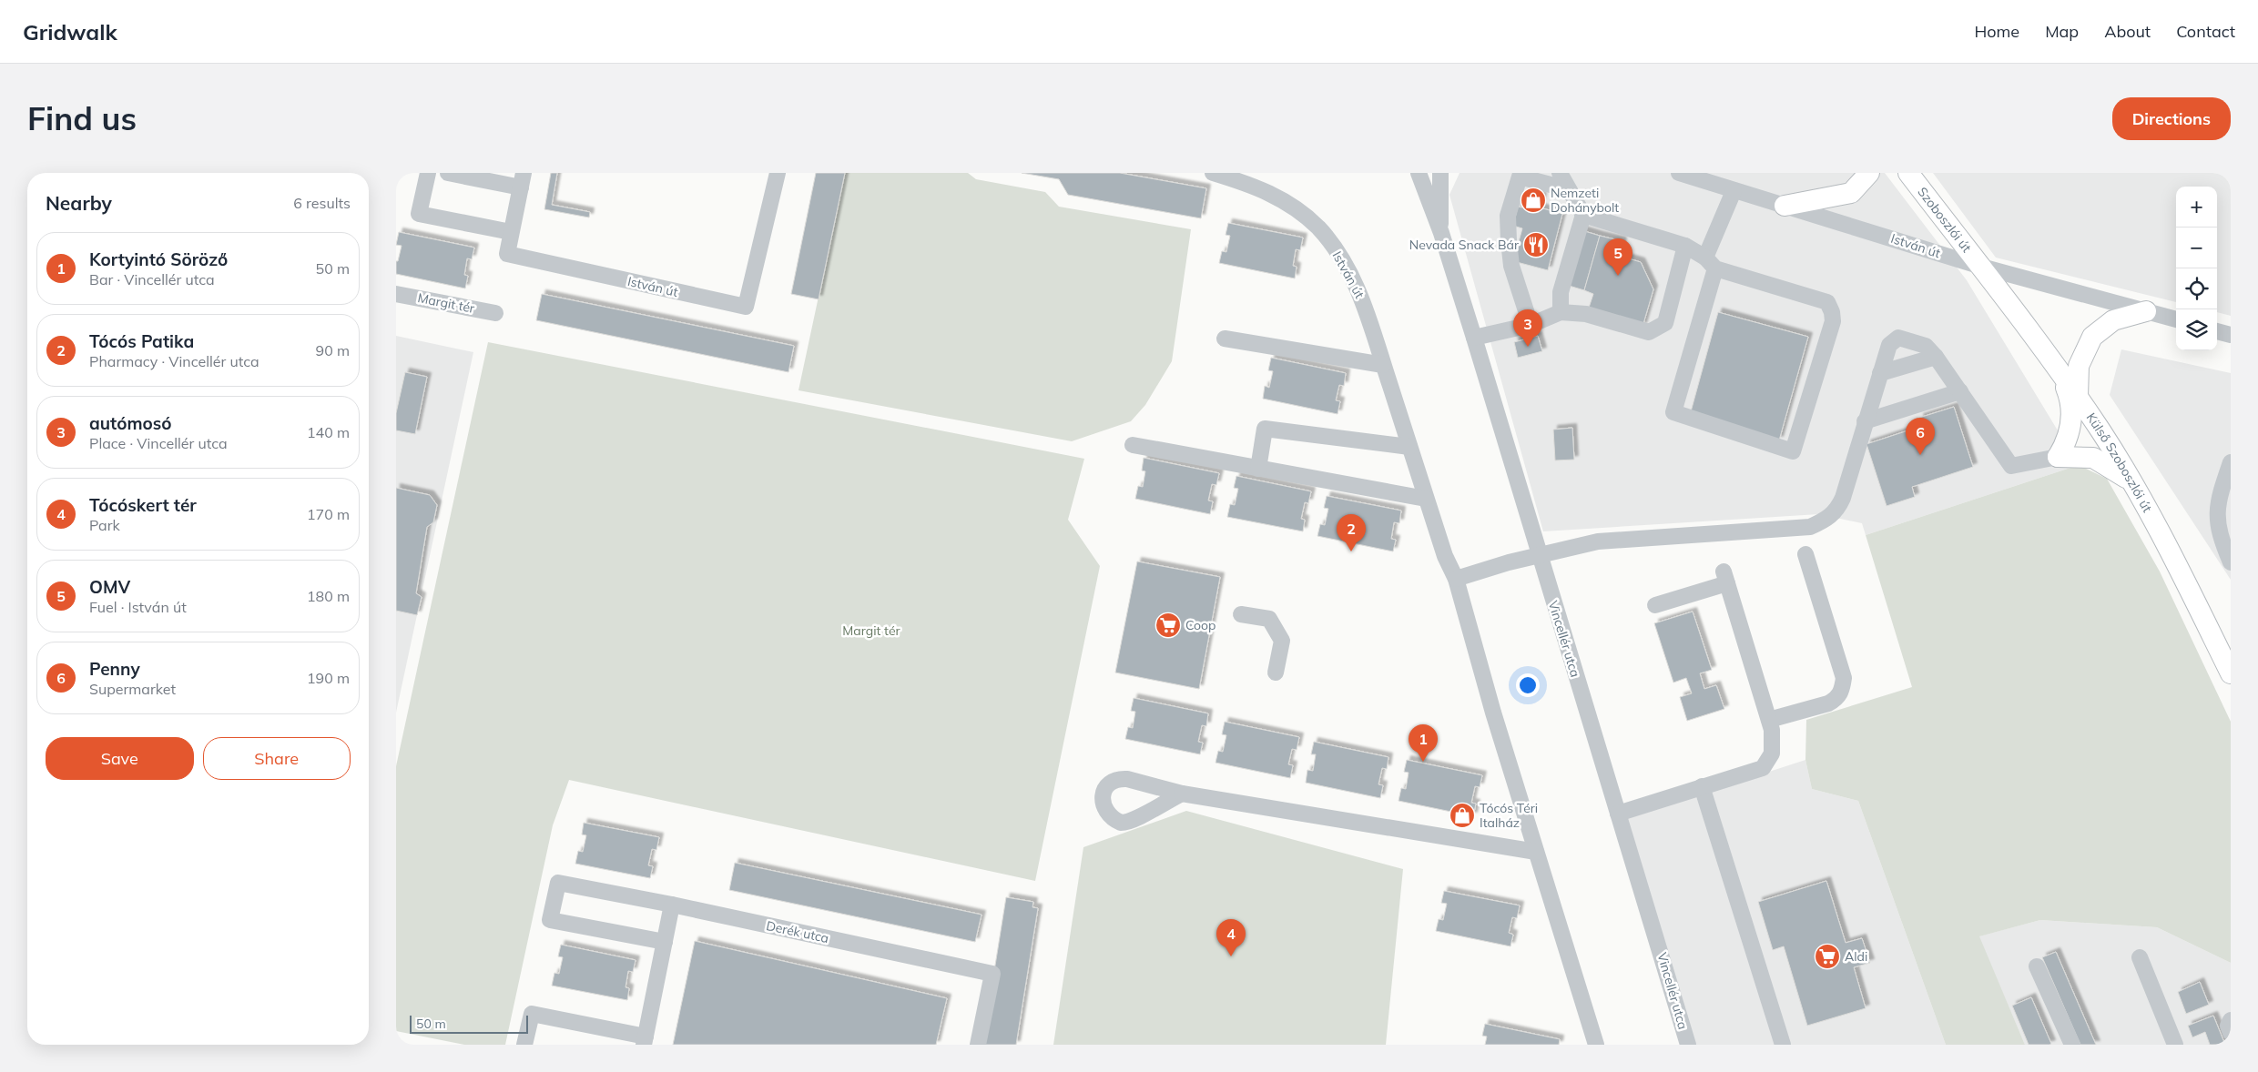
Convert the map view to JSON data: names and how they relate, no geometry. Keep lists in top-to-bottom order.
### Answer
{
  "streets": {
    "main road": ["Szoboszlói út", "Külső Szoboszlói út"],
    "street": [
      "István út",
      "Margit tér",
      "Vincellér utca",
      "Derék utca"
    ]
  },
  "crossings": [
    ["Szoboszlói út", "István út"],
    ["Szoboszlói út", "Külső Szoboszlói út"],
    ["István út", "Külső Szoboszlói út"]
  ],
  "parks": ["Margit tér"],
  "places": {
    "shop": ["Nemzeti Dohánybolt", "Tócós Téri Italház"],
    "restaurant": ["Nevada Snack Bár"],
    "supermarket": ["Coop", "Aldi"]
  },
  "scale_bar": "50 m",
  "page": {
    "header": "Gridwalk",
    "nav": [
      "Home",
      "Map",
      "About",
      "Contact"
    ],
    "buttons": [
      "Directions",
      ["Save", "Share"]
    ],
    "title": "Find us",
    "heading": ["Nearby", "6 results"],
    "map_buttons": ["+", "−"],
    "list": [
      {
        "mark": "1",
        "name": "Kortyintó Söröző",
        "note": "Bar · Vincellér utca",
        "value": "50 m"
      },
      {
        "mark": "2",
        "name": "Tócós Patika",
        "note": "Pharmacy · Vincellér utca",
        "value": "90 m"
      },
      {
        "mark": "3",
        "name": "autómosó",
        "note": "Place · Vincellér utca",
        "value": "140 m"
      },
      {
        "mark": "4",
        "name": "Tócóskert tér",
        "note": "Park",
        "value": "170 m"
      },
      {
        "mark": "5",
        "name": "OMV",
        "note": "Fuel · István út",
        "value": "180 m"
      },
      {
        "mark": "6",
        "name": "Penny",
        "note": "Supermarket",
        "value": "190 m"
      }
    ],
    "pins": [
      "5",
      "3",
      "6",
      "2",
      "1",
      "4"
    ],
    "scale": "50 m"
  }
}
